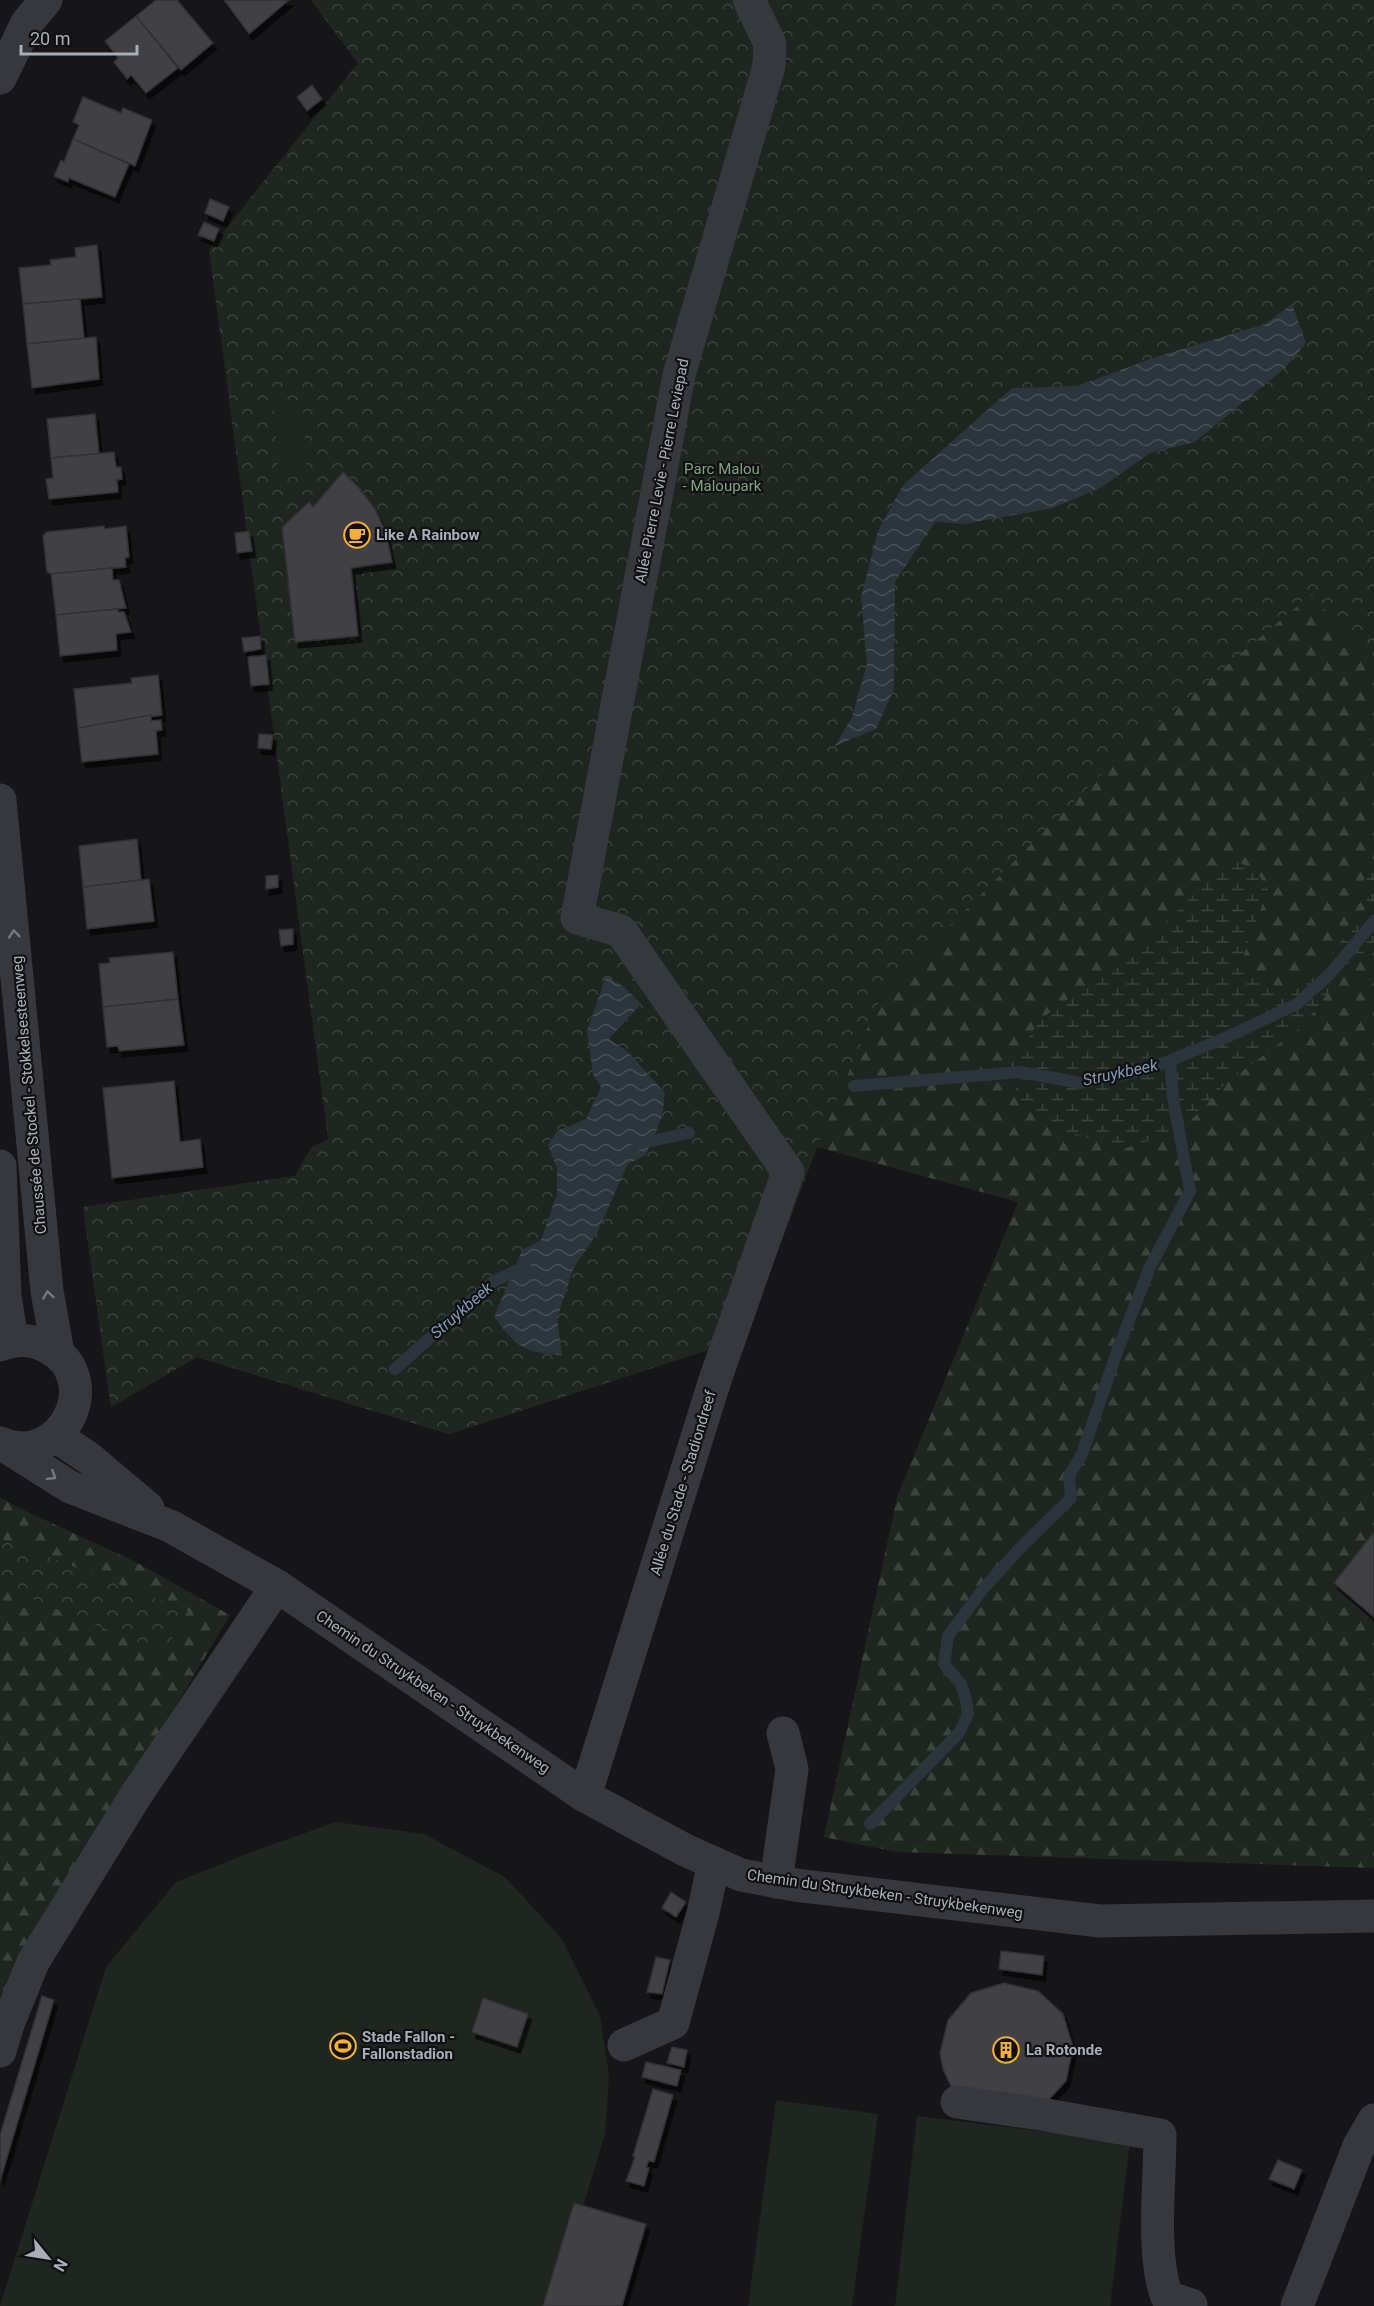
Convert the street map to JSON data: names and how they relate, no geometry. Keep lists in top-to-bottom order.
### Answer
{
  "streets": {
    "street": [
      "Allée Pierre Levie - Pierre Leviepad",
      "Chaussée de Stockel - Stokkelsesteenweg",
      "Allée du Stade - Stadiondreef",
      "Chemin du Struykbeken - Struykbekenweg"
    ]
  },
  "crossings": [
    ["Allée Pierre Levie - Pierre Leviepad", "Allée du Stade - Stadiondreef"],
    ["Chaussée de Stockel - Stokkelsesteenweg", "Chemin du Struykbeken - Struykbekenweg"],
    ["Allée du Stade - Stadiondreef", "Chemin du Struykbeken - Struykbekenweg"]
  ],
  "water": ["Struykbeek"],
  "parks": ["Parc Malou - Maloupark"],
  "places": {
    "cafe": ["Like A Rainbow"],
    "sports": ["Stade Fallon - Fallonstadion"],
    "building": ["La Rotonde"]
  },
  "scale_bar": "20 m",
  "north": "bottom right"
}
